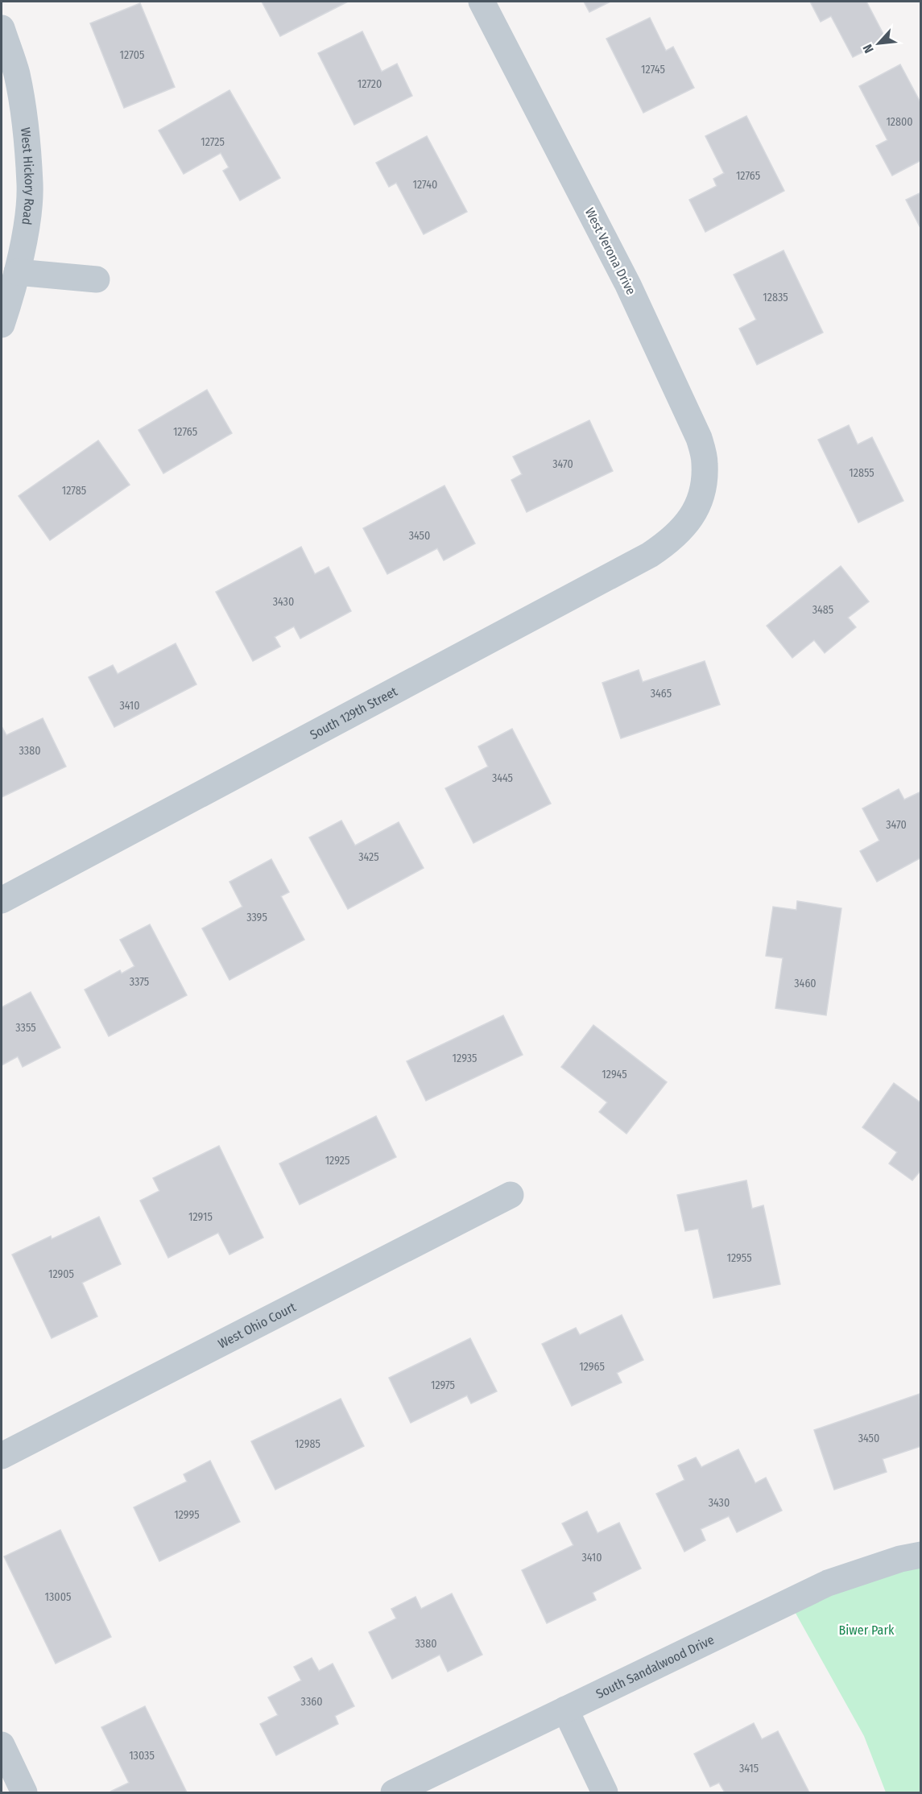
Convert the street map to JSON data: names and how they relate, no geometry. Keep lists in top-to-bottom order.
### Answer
{
  "streets": {
    "street": [
      "West Hickory Road",
      "West Verona Drive",
      "South 129th Street",
      "West Ohio Court",
      "South Sandalwood Drive"
    ]
  },
  "crossings": [
    ["West Verona Drive", "South 129th Street"]
  ],
  "parks": ["Biwer Park"],
  "house_numbers": [
    "12705",
    "12745",
    "12720",
    "12800",
    "12725",
    "12765",
    "12740",
    "12835",
    "12765",
    "3470",
    "12855",
    "12785",
    "3450",
    "3430",
    "3485",
    "3465",
    "3410",
    "3380",
    "3445",
    "3470",
    "3425",
    "3395",
    "3375",
    "3460",
    "3355",
    "12935",
    "12945",
    "12925",
    "12915",
    "12955",
    "12905",
    "12965",
    "12975",
    "3450",
    "12985",
    "3430",
    "12995",
    "3410",
    "13005",
    "3380",
    "3360",
    "13035",
    "3415"
  ],
  "north": "bottom left"
}
